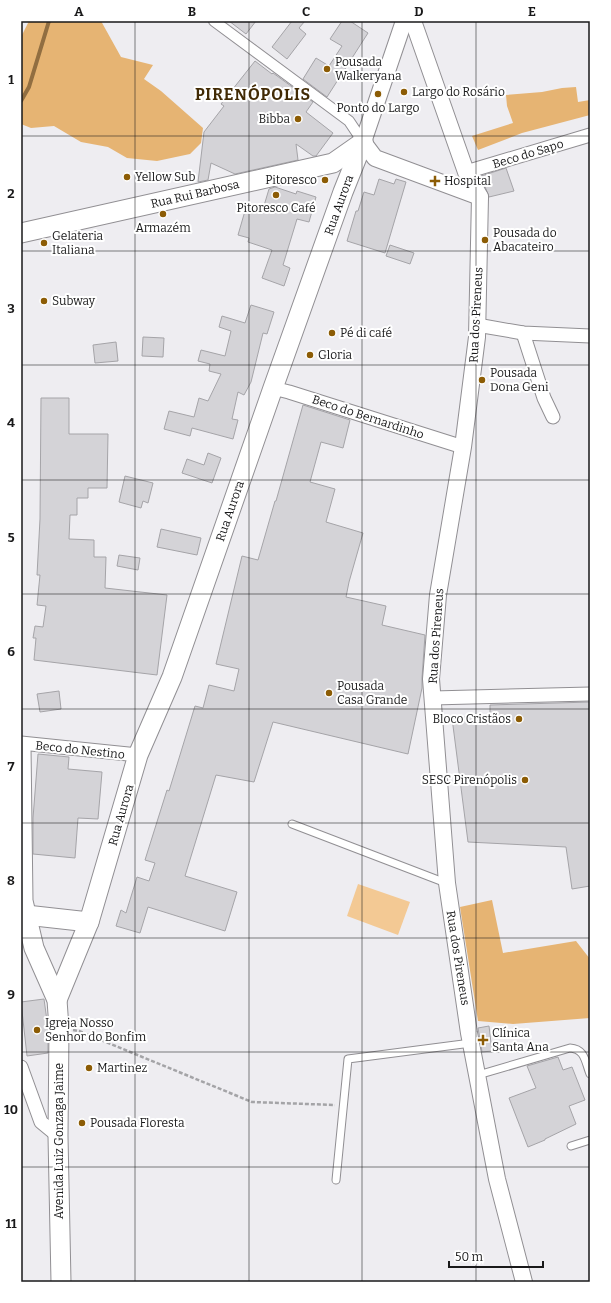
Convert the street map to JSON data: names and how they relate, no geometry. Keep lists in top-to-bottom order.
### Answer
{
  "streets": {
    "main road": ["Rua Rui Barbosa", "Rua Aurora", "Avenida Luiz Gonzaga Jaime"],
    "street": [
      "Beco do Sapo",
      "Rua dos Pireneus",
      "Beco do Bernardinho",
      "Beco do Nestino"
    ]
  },
  "crossings": [
    ["Rua Rui Barbosa", "Rua Aurora"],
    ["Rua Aurora", "Beco do Bernardinho"],
    ["Rua Aurora", "Beco do Nestino"],
    ["Rua Aurora", "Avenida Luiz Gonzaga Jaime"],
    ["Rua dos Pireneus", "Beco do Bernardinho"]
  ],
  "districts": ["PIRENÓPOLIS"],
  "places": {
    "other": [
      "Pousada Walkeryana",
      "Largo do Rosário",
      "Ponto do Largo",
      "Bibba",
      "Yellow Sub",
      "Pitoresco",
      "Pitoresco Café",
      "Armazém",
      "Pousada do Abacateiro",
      "Gelateria Italiana",
      "Subway",
      "Pé di café",
      "Gloria",
      "Pousada Dona Geni",
      "Pousada Casa Grande",
      "Bloco Cristãos",
      "SESC Pirenópolis",
      "Igreja Nosso Senhor do Bonfim",
      "Martinez",
      "Pousada Floresta"
    ],
    "health": ["Hospital", "Clínica Santa Ana"]
  },
  "scale_bar": "50 m",
  "grid": {
    "columns": [
      "A",
      "B",
      "C",
      "D",
      "E"
    ],
    "rows": [
      "1",
      "2",
      "3",
      "4",
      "5",
      "6",
      "7",
      "8",
      "9",
      "10",
      "11"
    ]
  }
}
